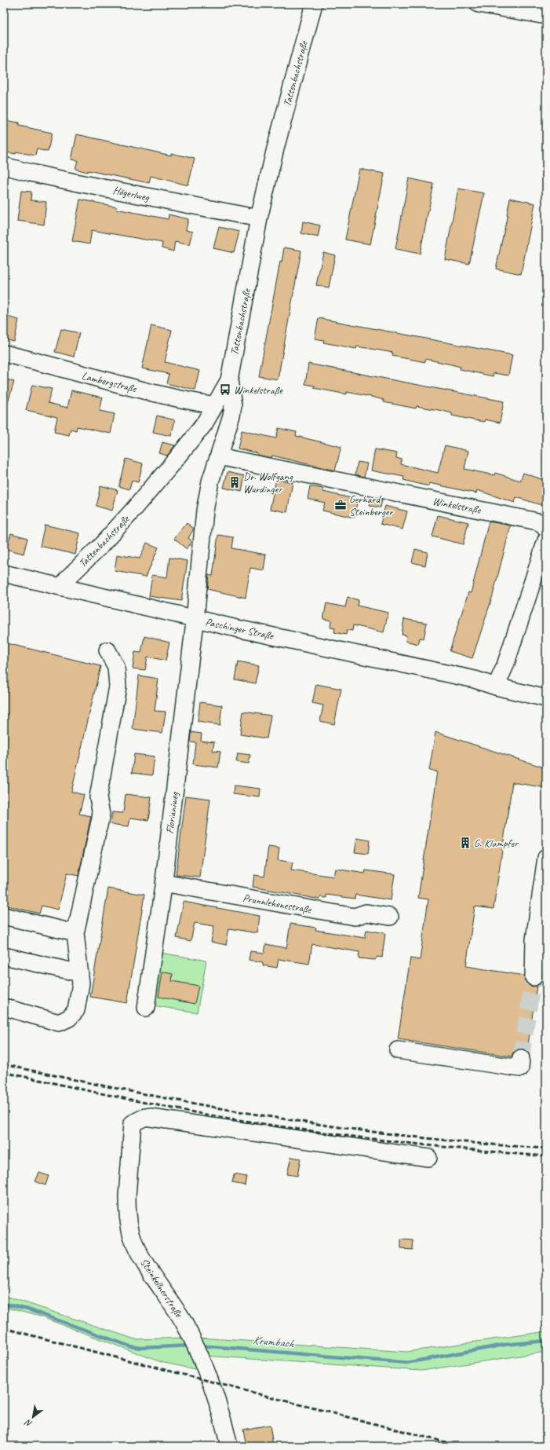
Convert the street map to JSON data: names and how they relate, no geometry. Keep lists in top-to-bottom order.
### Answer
{
  "streets": {
    "street": [
      "Tattenbachstraße",
      "Högerlweg",
      "Lambergstraße",
      "Winkelstraße",
      "Paschinger Straße",
      "Florianiweg",
      "Prunnlehenestraße",
      "Steinkellnerstraße"
    ]
  },
  "crossings": [
    ["Tattenbachstraße", "Högerlweg"],
    ["Tattenbachstraße", "Lambergstraße"],
    ["Tattenbachstraße", "Paschinger Straße"],
    ["Paschinger Straße", "Florianiweg"],
    ["Florianiweg", "Prunnlehenestraße"]
  ],
  "water": ["Krumbach"],
  "places": {
    "bus stop": ["Winkelstraße"],
    "building": ["Dr. Wolfgang Wurdinger", "G. Klampfer"],
    "office": ["Gerhard Steinberger"]
  },
  "north": "bottom left"
}
